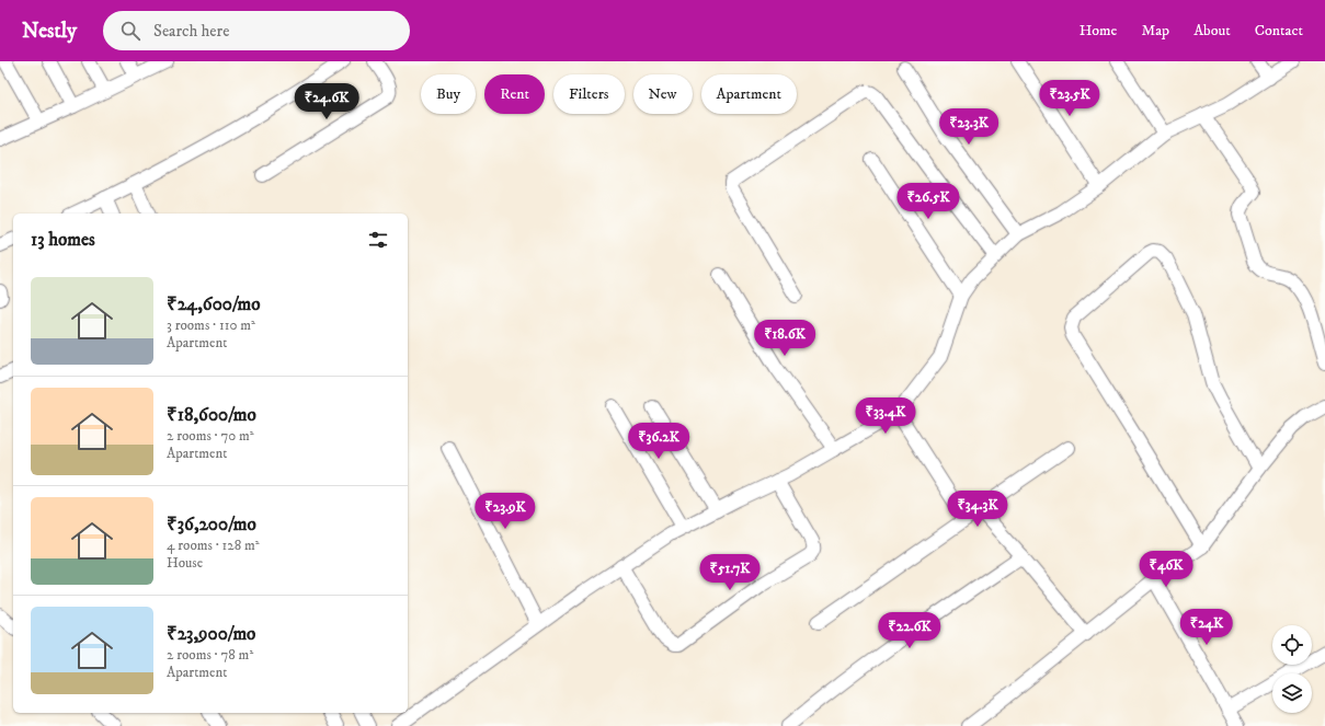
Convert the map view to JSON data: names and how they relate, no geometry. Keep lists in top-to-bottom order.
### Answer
{
  "page": {
    "header": "Nestly",
    "search": "Search here",
    "nav": [
      "Home",
      "Map",
      "About",
      "Contact"
    ],
    "chip": [
      "Buy",
      "Rent",
      "Filters",
      "New",
      "Apartment"
    ],
    "price": [
      "₹23.5K",
      "₹24.6K",
      "₹23.3K",
      "₹26.5K",
      "₹18.6K",
      "₹33.4K",
      "₹36.2K",
      "₹34.3K",
      "₹23.9K",
      "₹46K",
      "₹51.7K",
      "₹24K",
      "₹22.6K"
    ],
    "heading": "13 homes",
    "list": [
      {
        "name": "₹24,600/mo",
        "note": "3 rooms · 110 m² · Apartment"
      },
      {
        "name": "₹18,600/mo",
        "note": "2 rooms · 70 m² · Apartment"
      },
      {
        "name": "₹36,200/mo",
        "note": "4 rooms · 128 m² · House"
      },
      {
        "name": "₹23,900/mo",
        "note": "2 rooms · 78 m² · Apartment"
      }
    ]
  }
}
